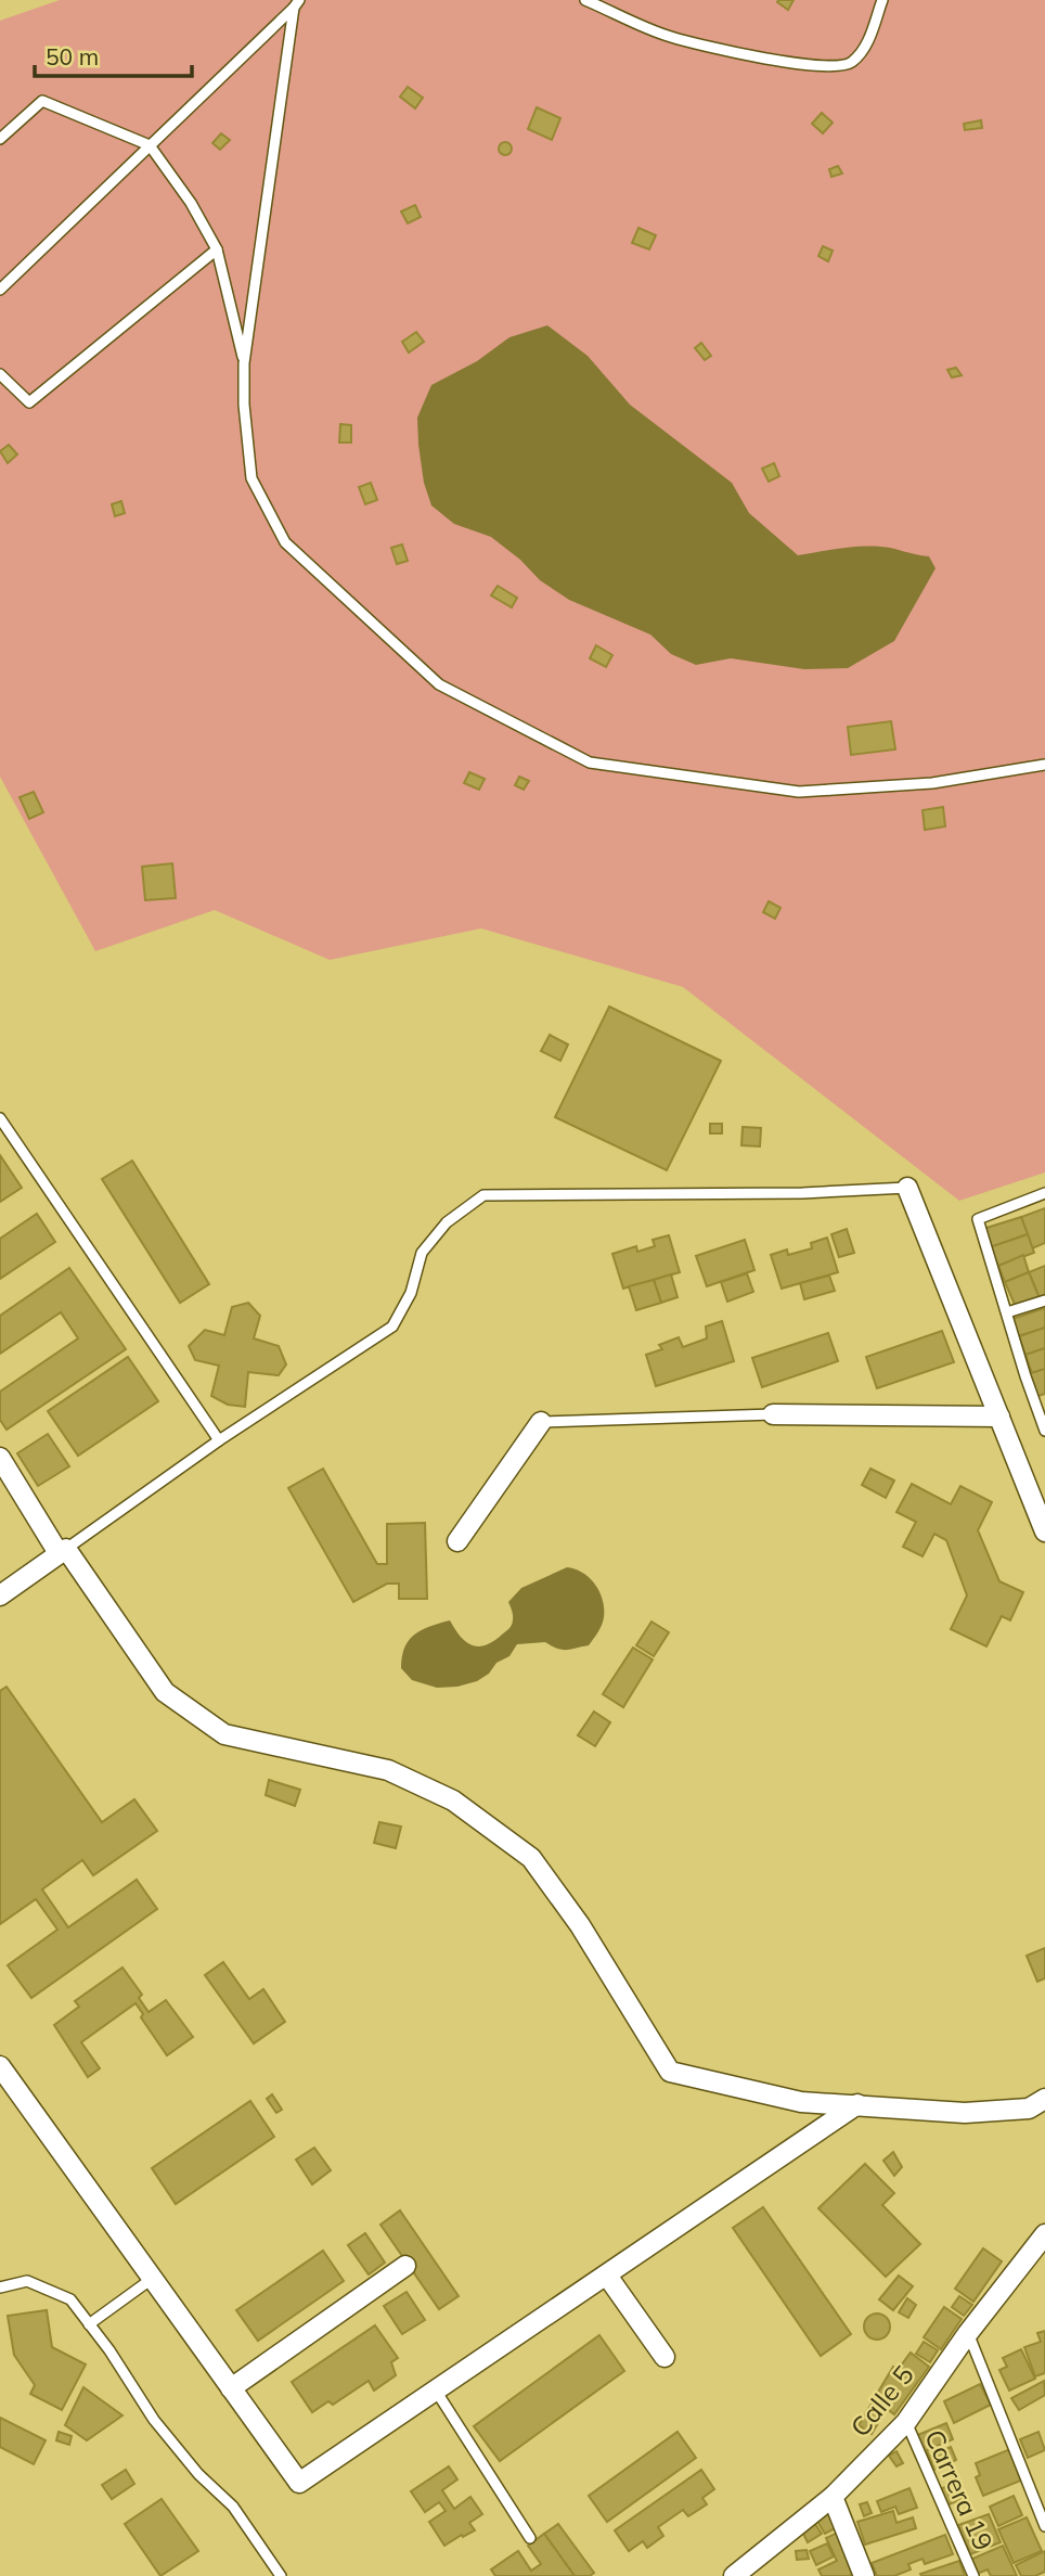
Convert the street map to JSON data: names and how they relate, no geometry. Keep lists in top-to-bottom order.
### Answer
{
  "streets": {
    "street": ["Calle 5"],
    "lane": ["Carrera 19"]
  },
  "crossings": [
    ["Calle 5", "Carrera 19"]
  ],
  "scale_bar": "50 m"
}
